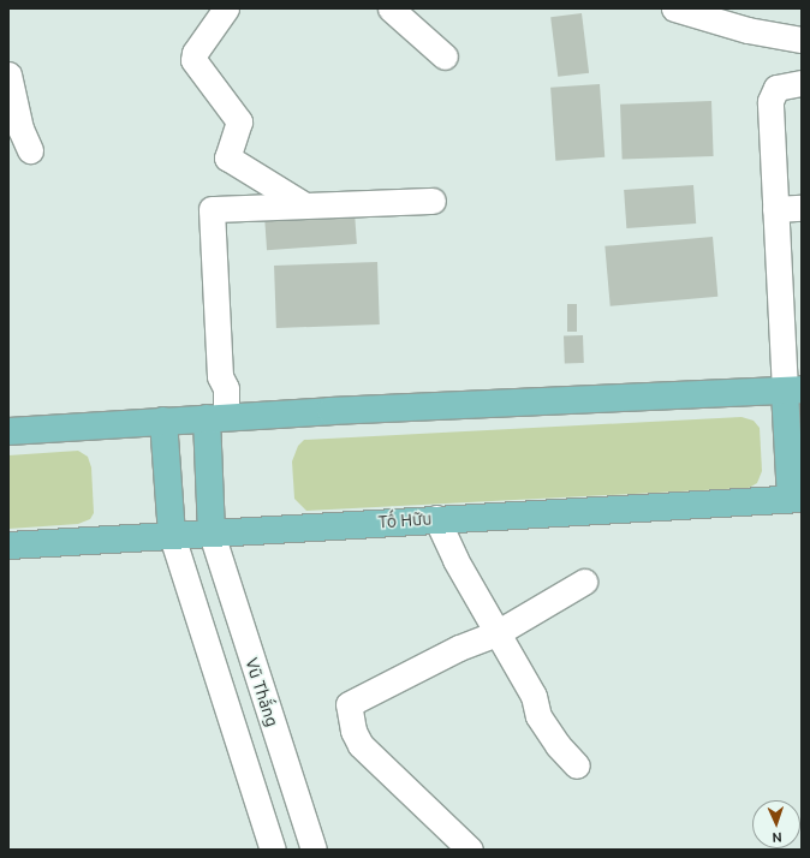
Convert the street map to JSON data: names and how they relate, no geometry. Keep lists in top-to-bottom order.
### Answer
{
  "streets": {
    "main road": ["Tố Hữu"],
    "street": ["Vũ Thắng"]
  },
  "crossings": [
    ["Tố Hữu", "Vũ Thắng"]
  ],
  "north": "bottom"
}
